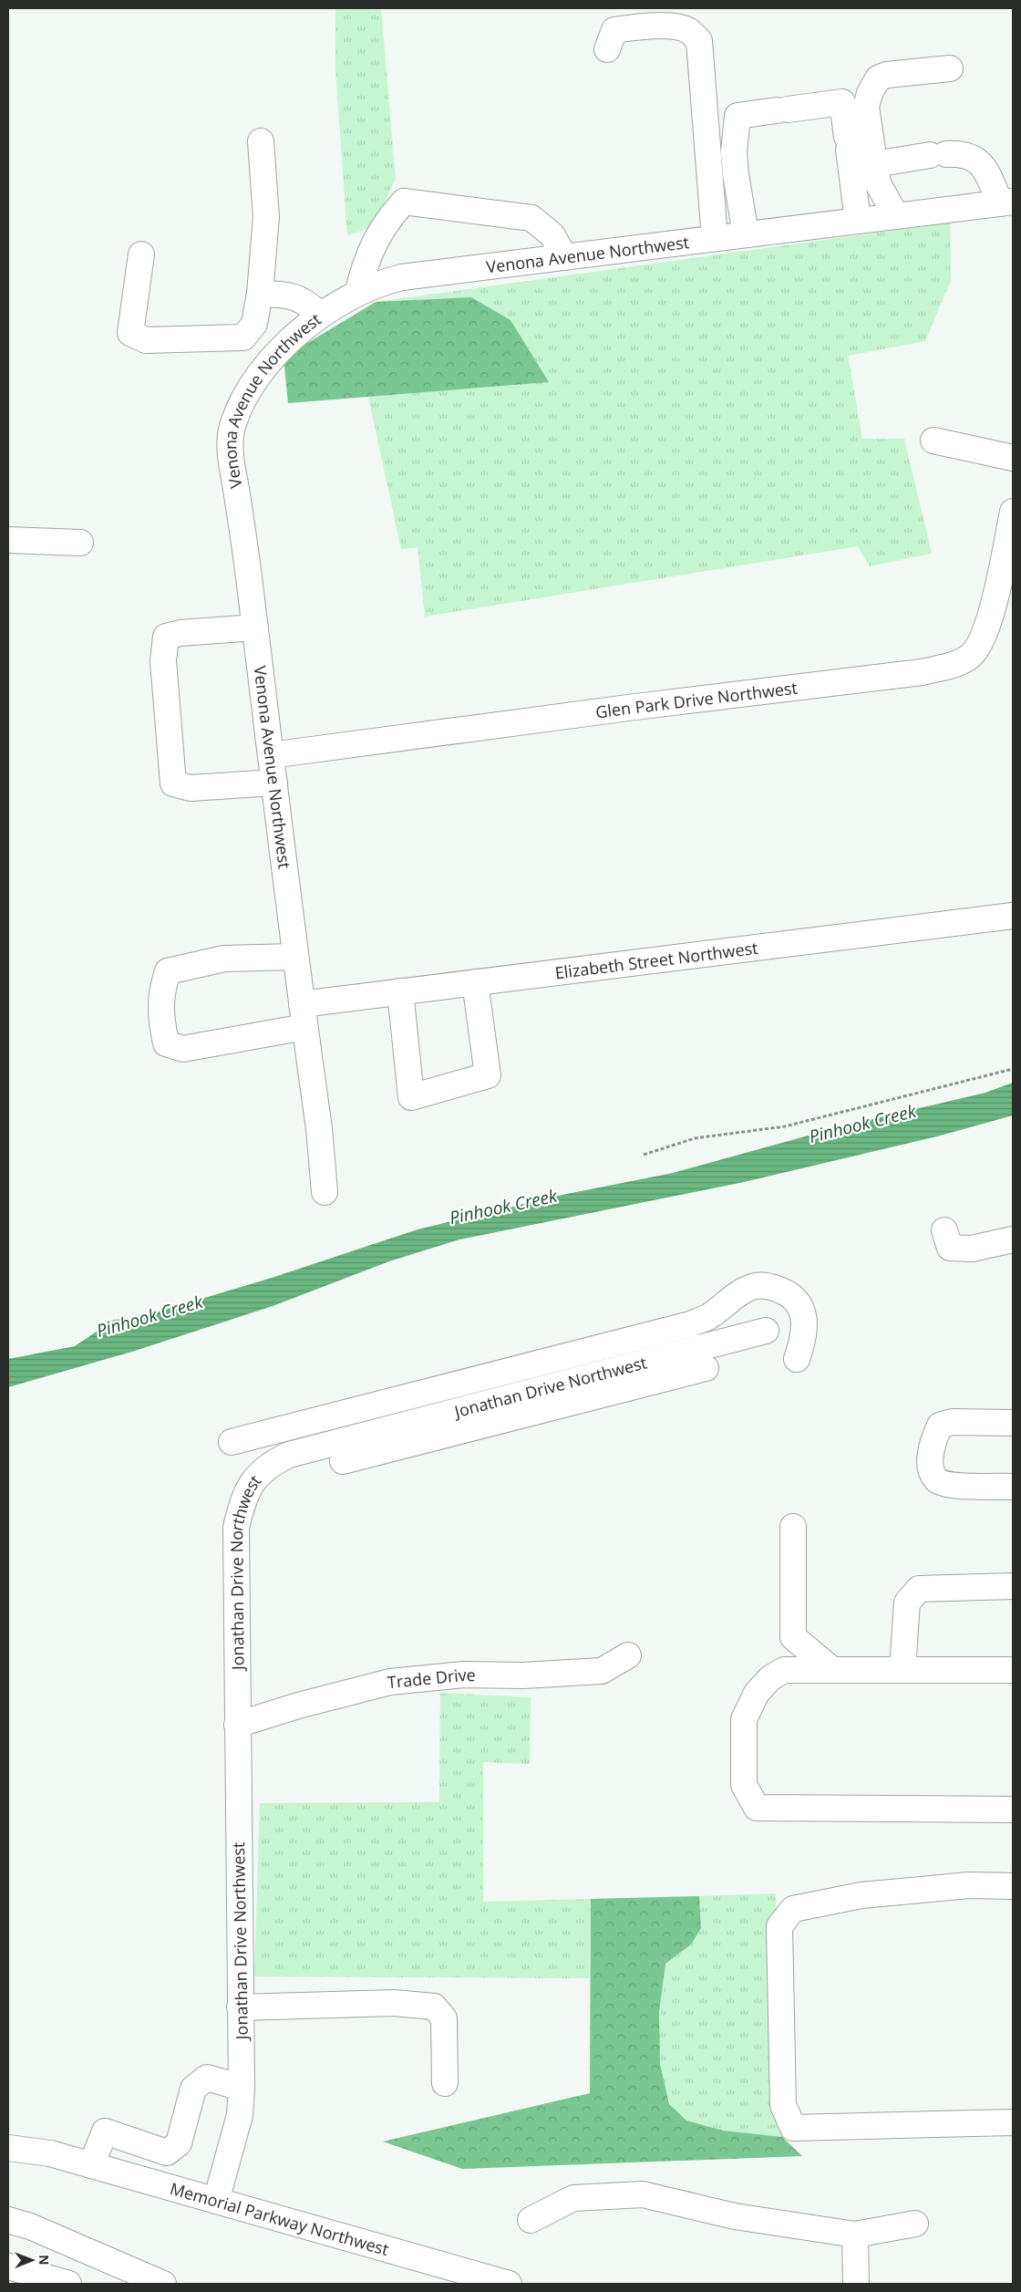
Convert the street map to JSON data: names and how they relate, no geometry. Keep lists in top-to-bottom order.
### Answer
{
  "streets": {
    "main road": [
      "Venona Avenue Northwest",
      "Glen Park Drive Northwest",
      "Elizabeth Street Northwest",
      "Jonathan Drive Northwest",
      "Trade Drive",
      "Memorial Parkway Northwest"
    ]
  },
  "crossings": [
    ["Venona Avenue Northwest", "Glen Park Drive Northwest"],
    ["Venona Avenue Northwest", "Elizabeth Street Northwest"],
    ["Jonathan Drive Northwest", "Trade Drive"],
    ["Jonathan Drive Northwest", "Memorial Parkway Northwest"]
  ],
  "water": ["Pinhook Creek"],
  "north": "right"
}
